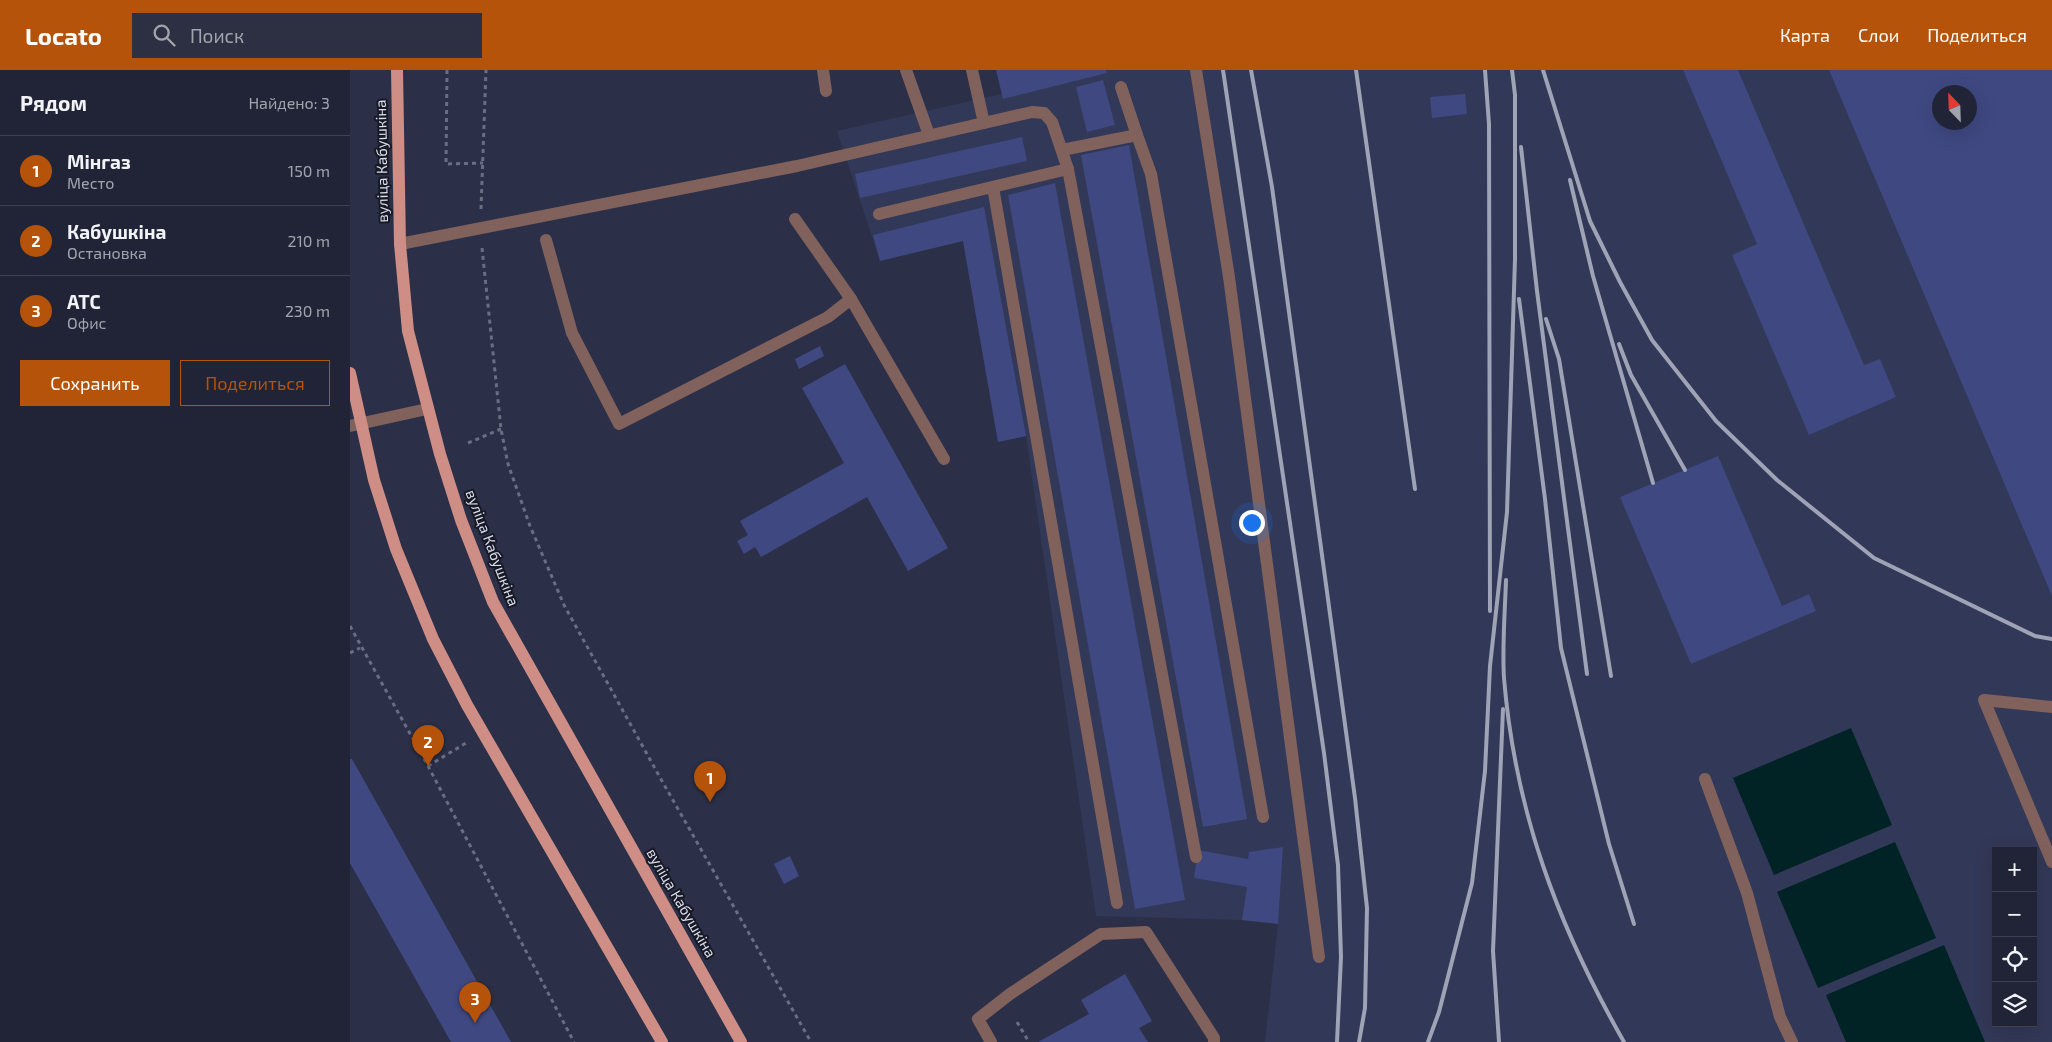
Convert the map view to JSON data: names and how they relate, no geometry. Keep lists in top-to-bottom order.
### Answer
{
  "streets": {
    "main road": ["вуліца Кабушкіна"]
  },
  "north": "top left",
  "page": {
    "header": "Locato",
    "search": "Поиск",
    "nav": ["Карта", "Слои", "Поделиться"],
    "heading": ["Рядом", "Найдено: 3"],
    "list": [
      {
        "mark": "1",
        "name": "Мінгаз",
        "note": "Место",
        "value": "150 m"
      },
      {
        "mark": "2",
        "name": "Кабушкіна",
        "note": "Остановка",
        "value": "210 m"
      },
      {
        "mark": "3",
        "name": "АТС",
        "note": "Офис",
        "value": "230 m"
      }
    ],
    "buttons": ["Сохранить", "Поделиться"],
    "pins": ["2", "1", "3"],
    "map_buttons": ["+", "−"]
  }
}
